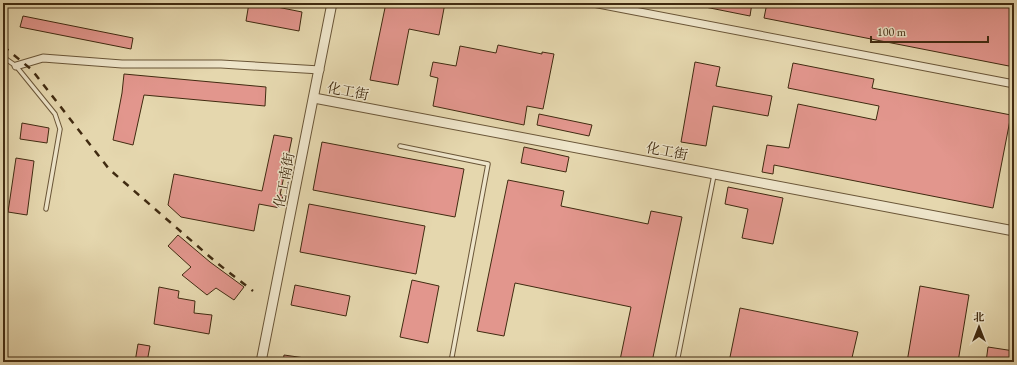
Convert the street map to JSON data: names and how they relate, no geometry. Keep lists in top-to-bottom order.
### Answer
{
  "streets": {
    "street": ["化工街", "化工南街"]
  },
  "crossings": [
    ["化工街", "化工南街"]
  ],
  "scale_bar": "100 m",
  "north": "top"
}
